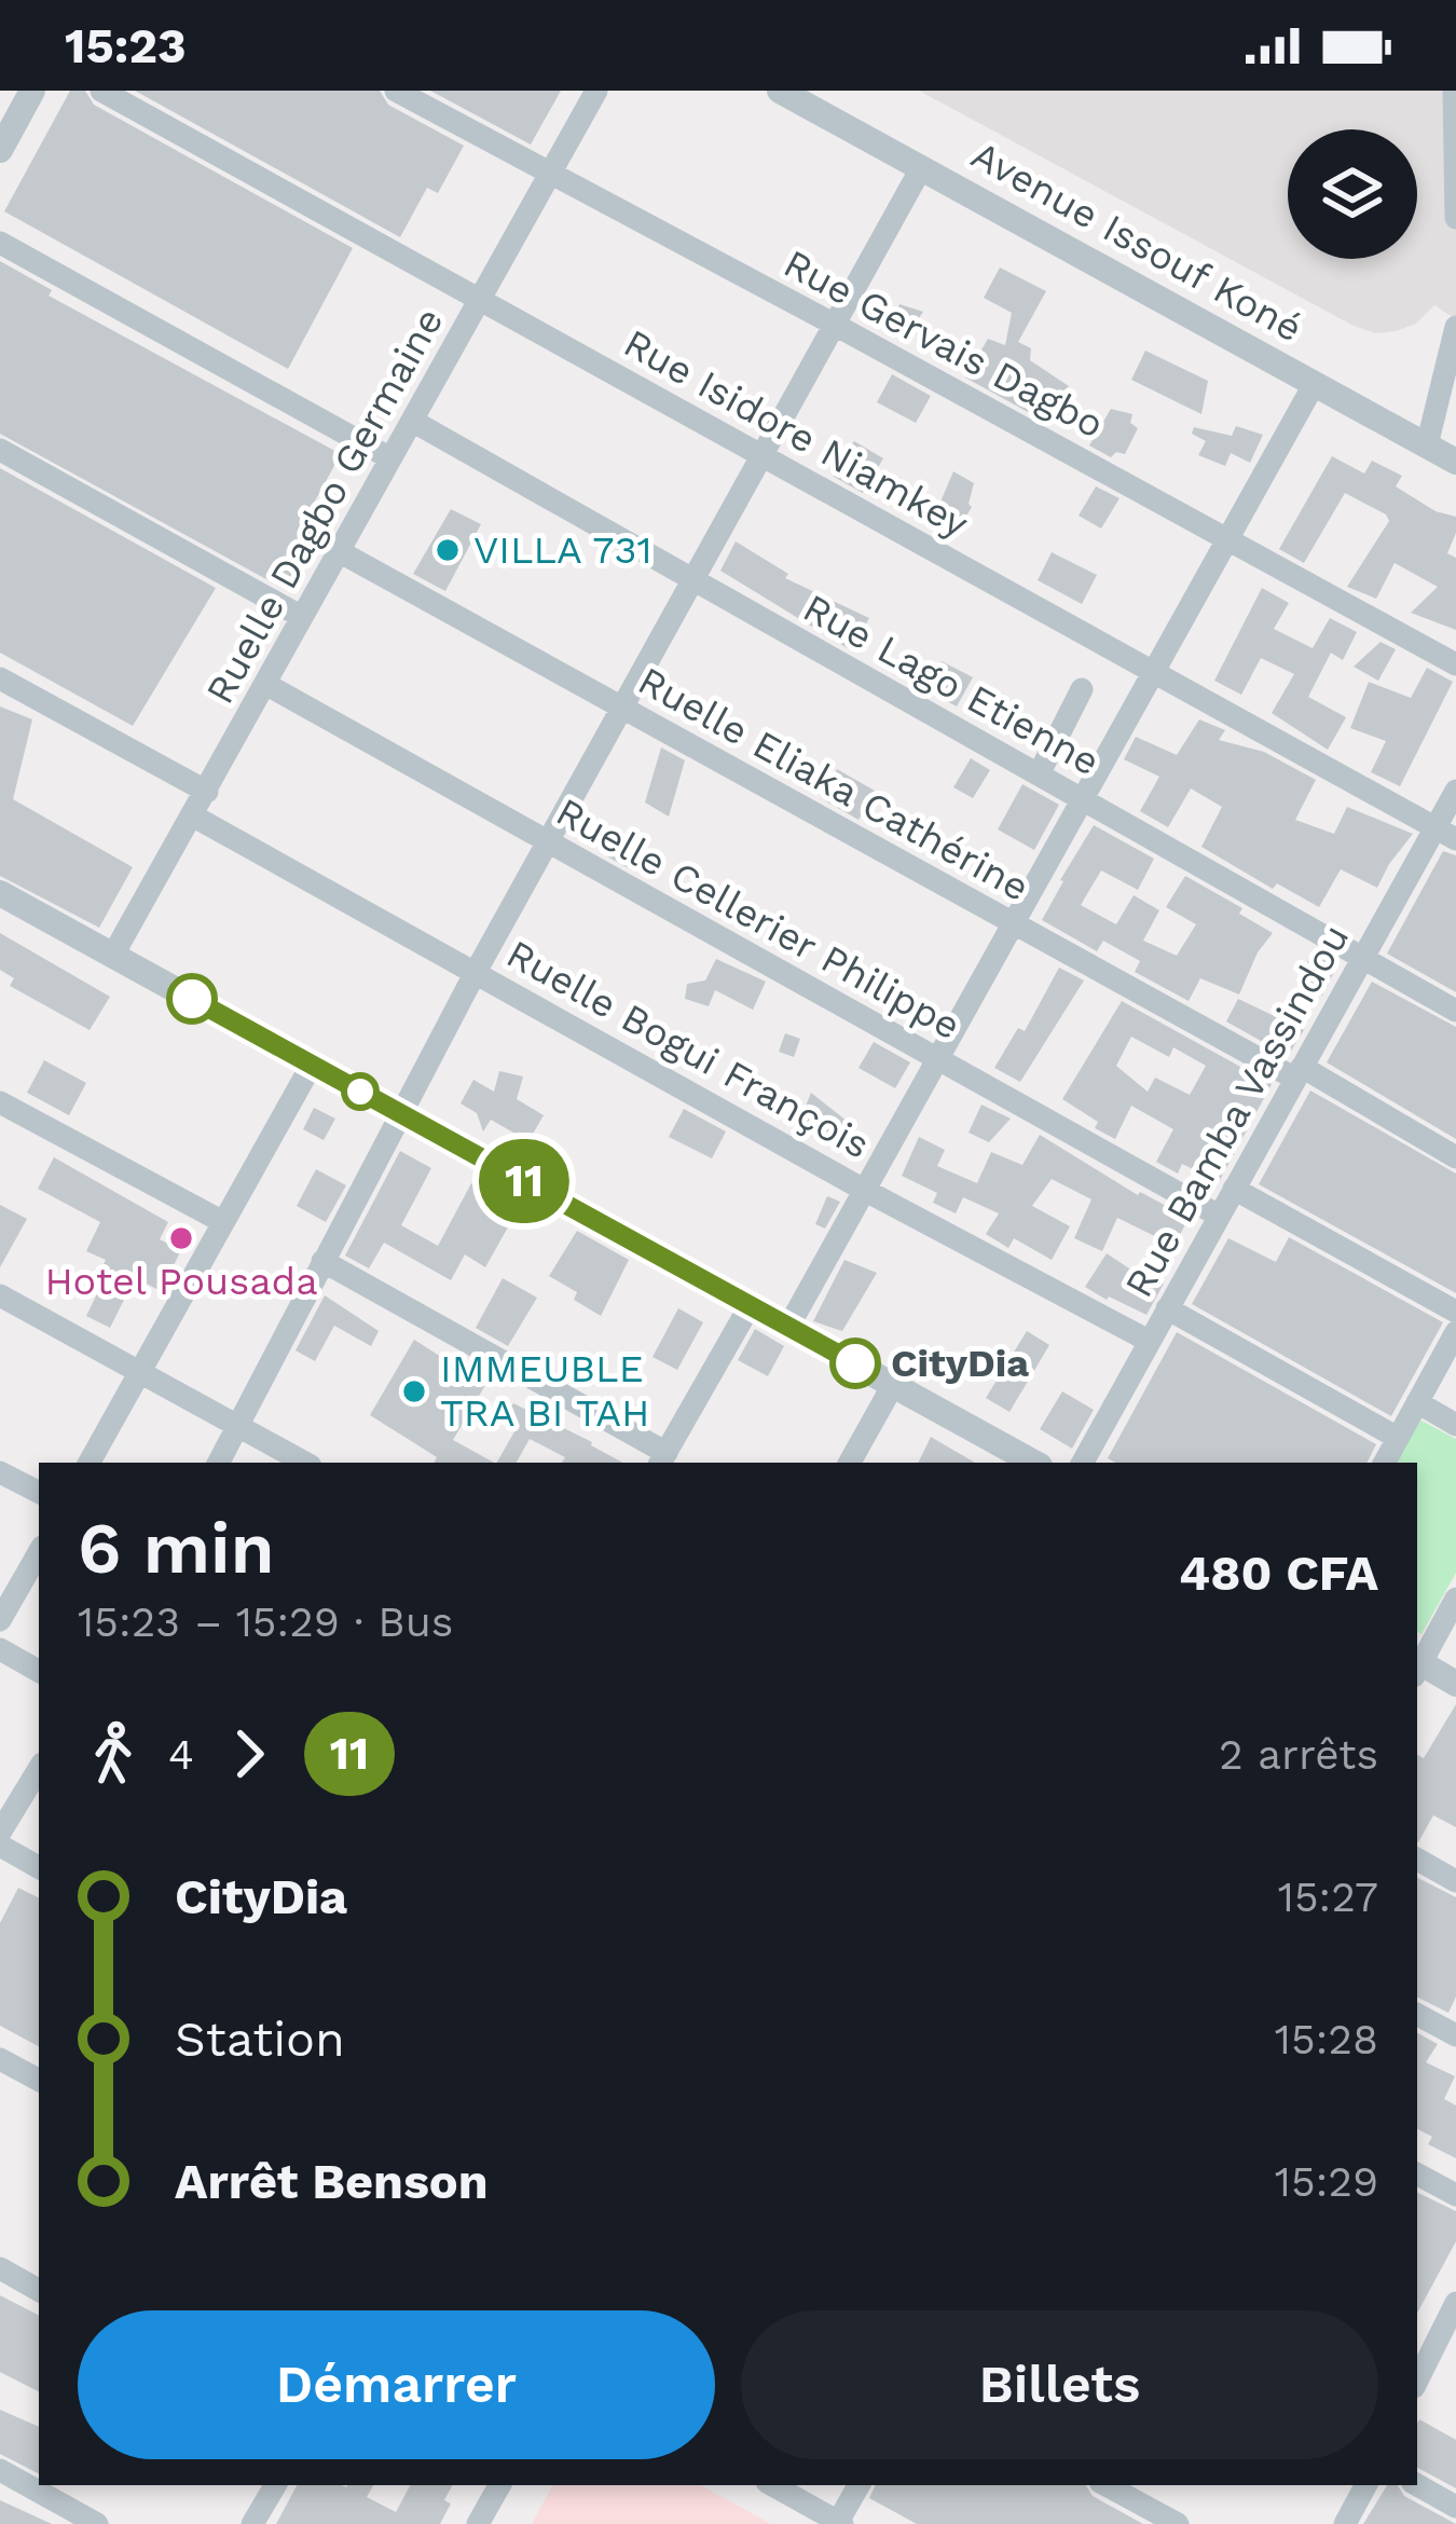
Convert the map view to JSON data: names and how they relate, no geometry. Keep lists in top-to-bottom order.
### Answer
{
  "streets": {
    "street": [
      "Avenue Issouf Koné",
      "Rue Gervais Dagbo",
      "Rue Isidore Niamkey",
      "Ruelle Dagbo Germaine",
      "Rue Lago Etienne",
      "Ruelle Eliaka Cathérine",
      "Ruelle Cellerier Philippe",
      "Ruelle Bogui François",
      "Rue Bamba Vassindou"
    ]
  },
  "crossings": [
    ["Rue Gervais Dagbo", "Ruelle Dagbo Germaine"],
    ["Rue Isidore Niamkey", "Ruelle Dagbo Germaine"],
    ["Rue Isidore Niamkey", "Rue Bamba Vassindou"],
    ["Ruelle Dagbo Germaine", "Rue Lago Etienne"],
    ["Ruelle Dagbo Germaine", "Ruelle Eliaka Cathérine"],
    ["Ruelle Dagbo Germaine", "Ruelle Cellerier Philippe"],
    ["Ruelle Dagbo Germaine", "Ruelle Bogui François"],
    ["Rue Lago Etienne", "Rue Bamba Vassindou"],
    ["Ruelle Eliaka Cathérine", "Rue Bamba Vassindou"],
    ["Ruelle Cellerier Philippe", "Rue Bamba Vassindou"],
    ["Ruelle Bogui François", "Rue Bamba Vassindou"]
  ],
  "places": [
    "VILLA 731",
    "Hotel Pousada",
    "CityDia",
    "IMMEUBLE TRA BI TAH"
  ],
  "lines": ["bus line 11"],
  "page": {
    "status": "15:23",
    "on_map": "11",
    "heading": ["6 min", "15:23 – 15:29 · Bus", "480 CFA"],
    "legs": ["4", "11", "2 arrêts"],
    "list": [
      {
        "name": "CityDia",
        "value": "15:27"
      },
      {
        "name": "Station",
        "value": "15:28"
      },
      {
        "name": "Arrêt Benson",
        "value": "15:29"
      }
    ],
    "buttons": ["Démarrer", "Billets"]
  }
}
